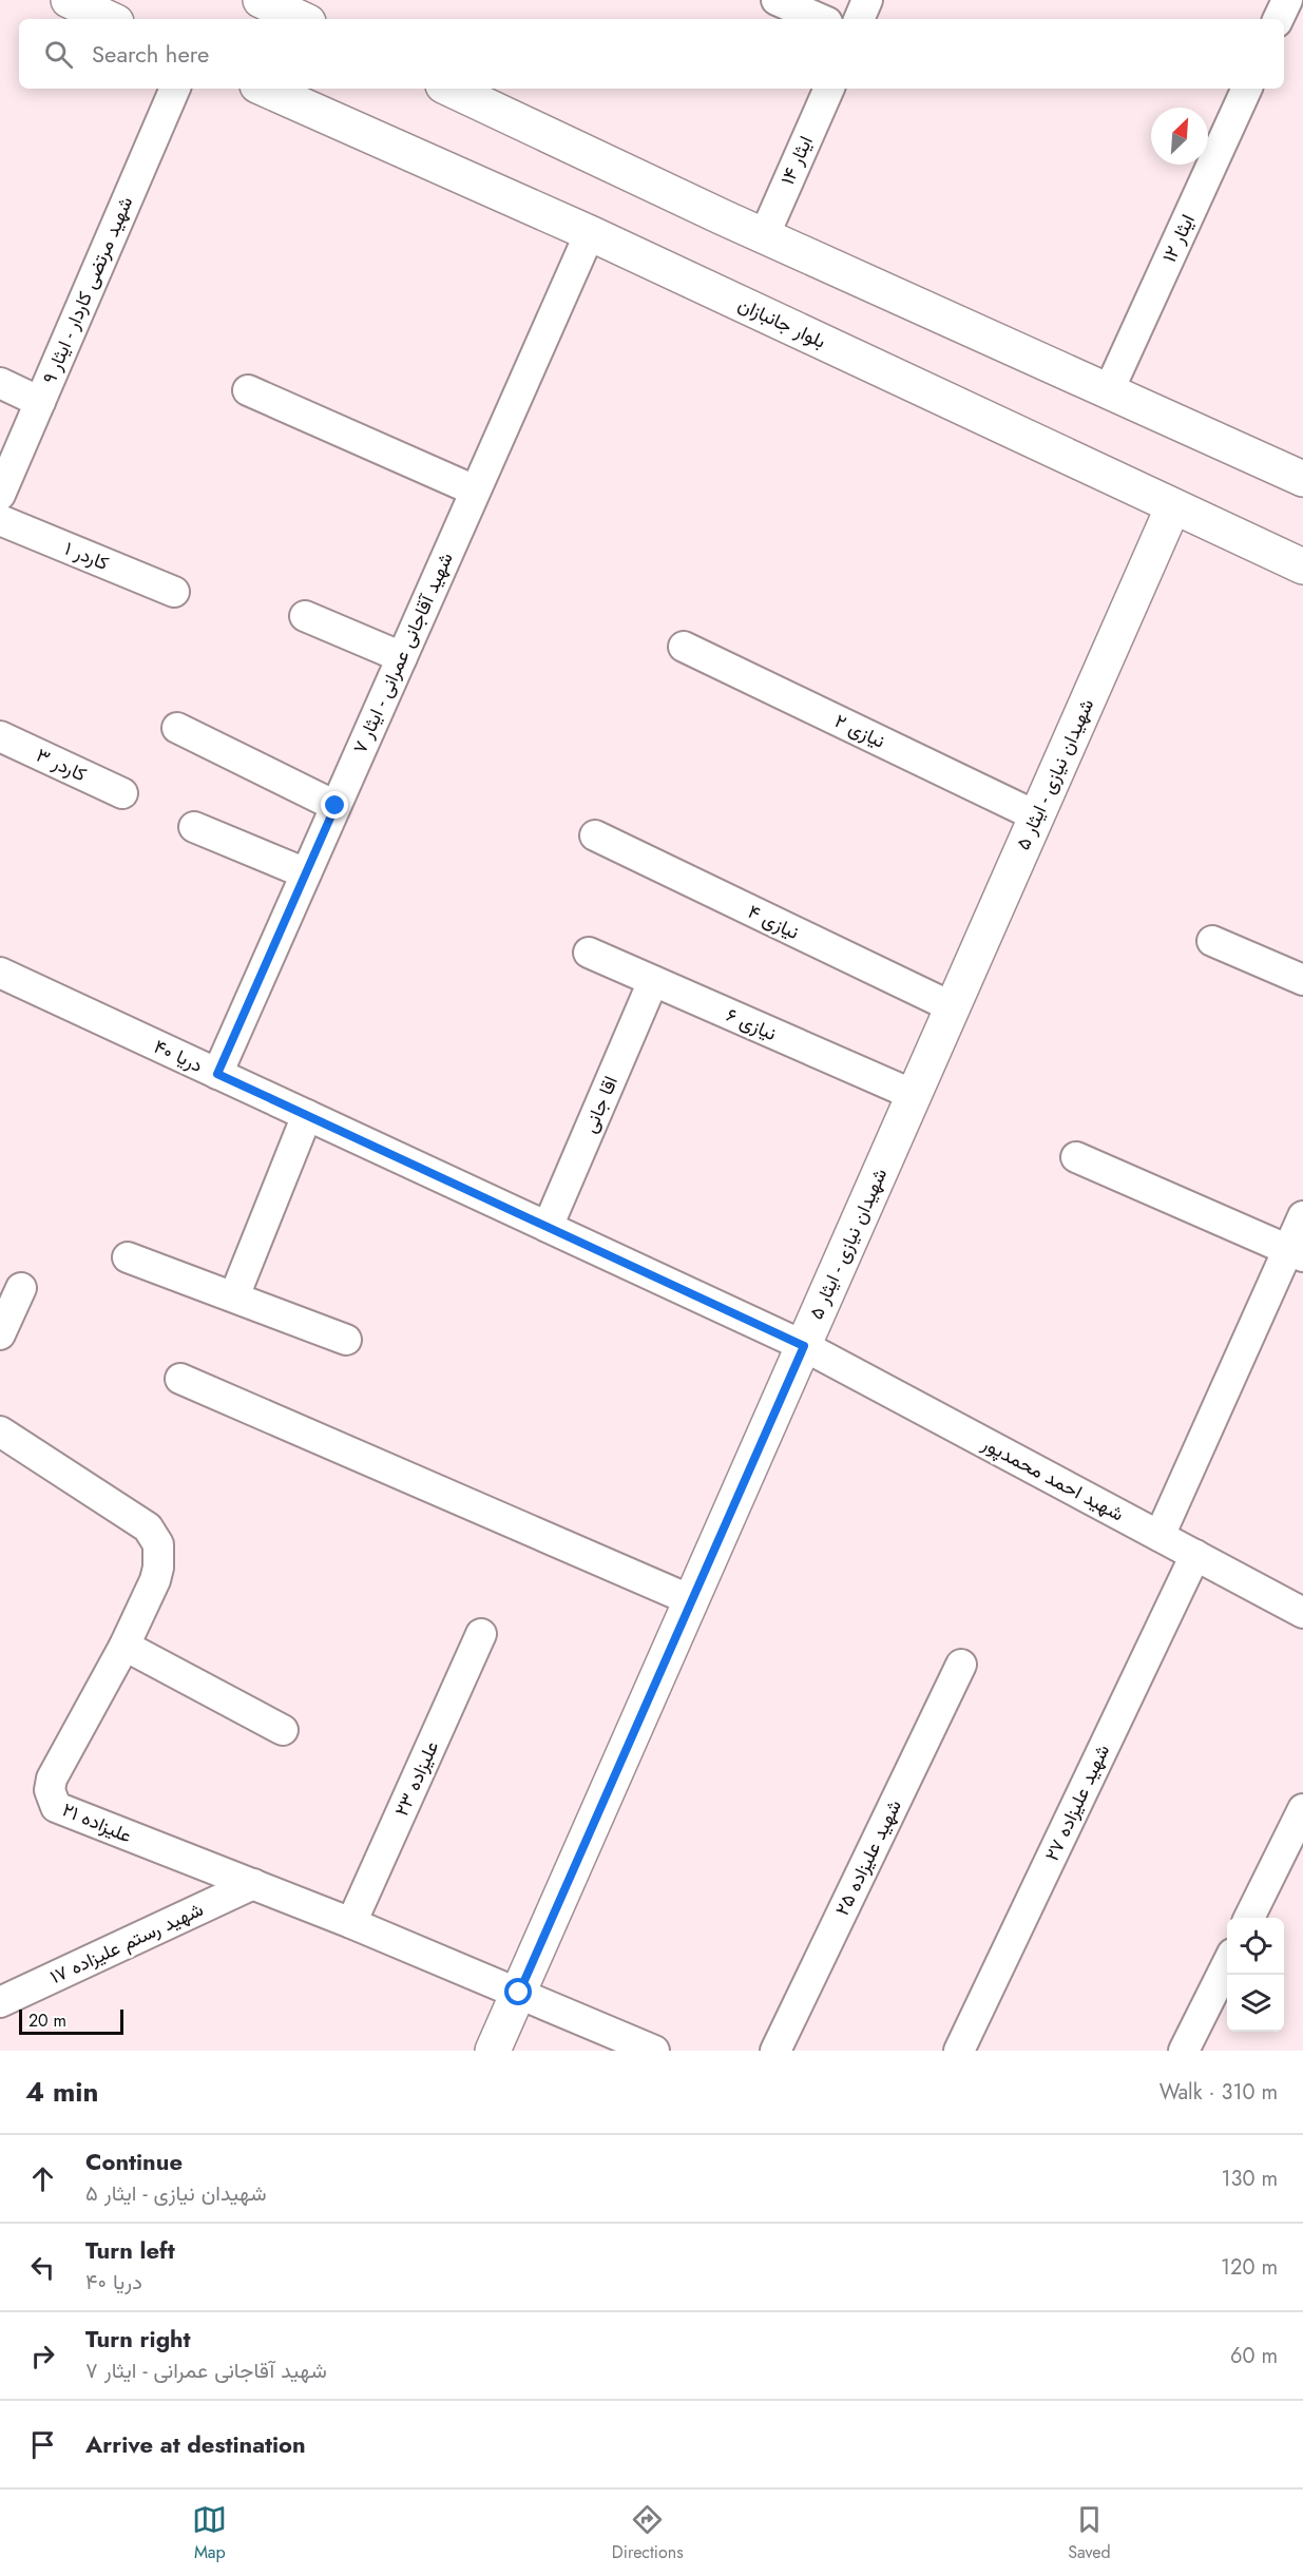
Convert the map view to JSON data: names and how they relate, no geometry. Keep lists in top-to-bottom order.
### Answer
{
  "streets": {
    "main road": ["بلوار جانبازان", "شهیدان نیازی - ایثار ۵"],
    "street": [
      "ایثار ۱۴",
      "ایثار ۱۲",
      "شهید مرتضی کاردار - ایثار ۹",
      "کاردر ۱",
      "شهید آقاجانی عمرانی - ایثار ۷",
      "نیازی ۲",
      "کاردر ۳",
      "نیازی ۴",
      "نیازی ۶",
      "دریا ۴۰",
      "اقا جانی",
      "شهید احمد محمدپور",
      "علیزاده ۲۳",
      "شهید علیزاده ۲۷",
      "علیزاده ۲۱",
      "شهید علیزاده ۲۵",
      "۱۷ شهید رستم علیزاده"
    ]
  },
  "crossings": [
    ["بلوار جانبازان", "شهید آقاجانی عمرانی - ایثار ۷"],
    ["بلوار جانبازان", "شهیدان نیازی - ایثار ۵"],
    ["شهید آقاجانی عمرانی - ایثار ۷", "دریا ۴۰"],
    ["نیازی ۲", "شهیدان نیازی - ایثار ۵"],
    ["شهیدان نیازی - ایثار ۵", "نیازی ۴"],
    ["شهیدان نیازی - ایثار ۵", "نیازی ۶"],
    ["شهیدان نیازی - ایثار ۵", "دریا ۴۰"],
    ["شهیدان نیازی - ایثار ۵", "شهید احمد محمدپور"],
    ["شهیدان نیازی - ایثار ۵", "علیزاده ۲۱"],
    ["نیازی ۶", "اقا جانی"],
    ["دریا ۴۰", "اقا جانی"],
    ["دریا ۴۰", "شهید احمد محمدپور"],
    ["شهید احمد محمدپور", "شهید علیزاده ۲۷"],
    ["علیزاده ۲۳", "علیزاده ۲۱"],
    ["علیزاده ۲۱", "۱۷ شهید رستم علیزاده"]
  ],
  "scale_bar": "20 m",
  "north": "top right",
  "page": {
    "search": "Search here",
    "scale": "20 m",
    "heading": ["4 min", "Walk · 310 m"],
    "list": [
      ["Continue", "شهیدان نیازی - ایثار ۵", "130 m"],
      ["Turn left", "دریا ۴۰", "120 m"],
      ["Turn right", "شهید آقاجانی عمرانی - ایثار ۷", "60 m"],
      "Arrive at destination"
    ],
    "nav": ["Map", "Directions", "Saved"]
  }
}
